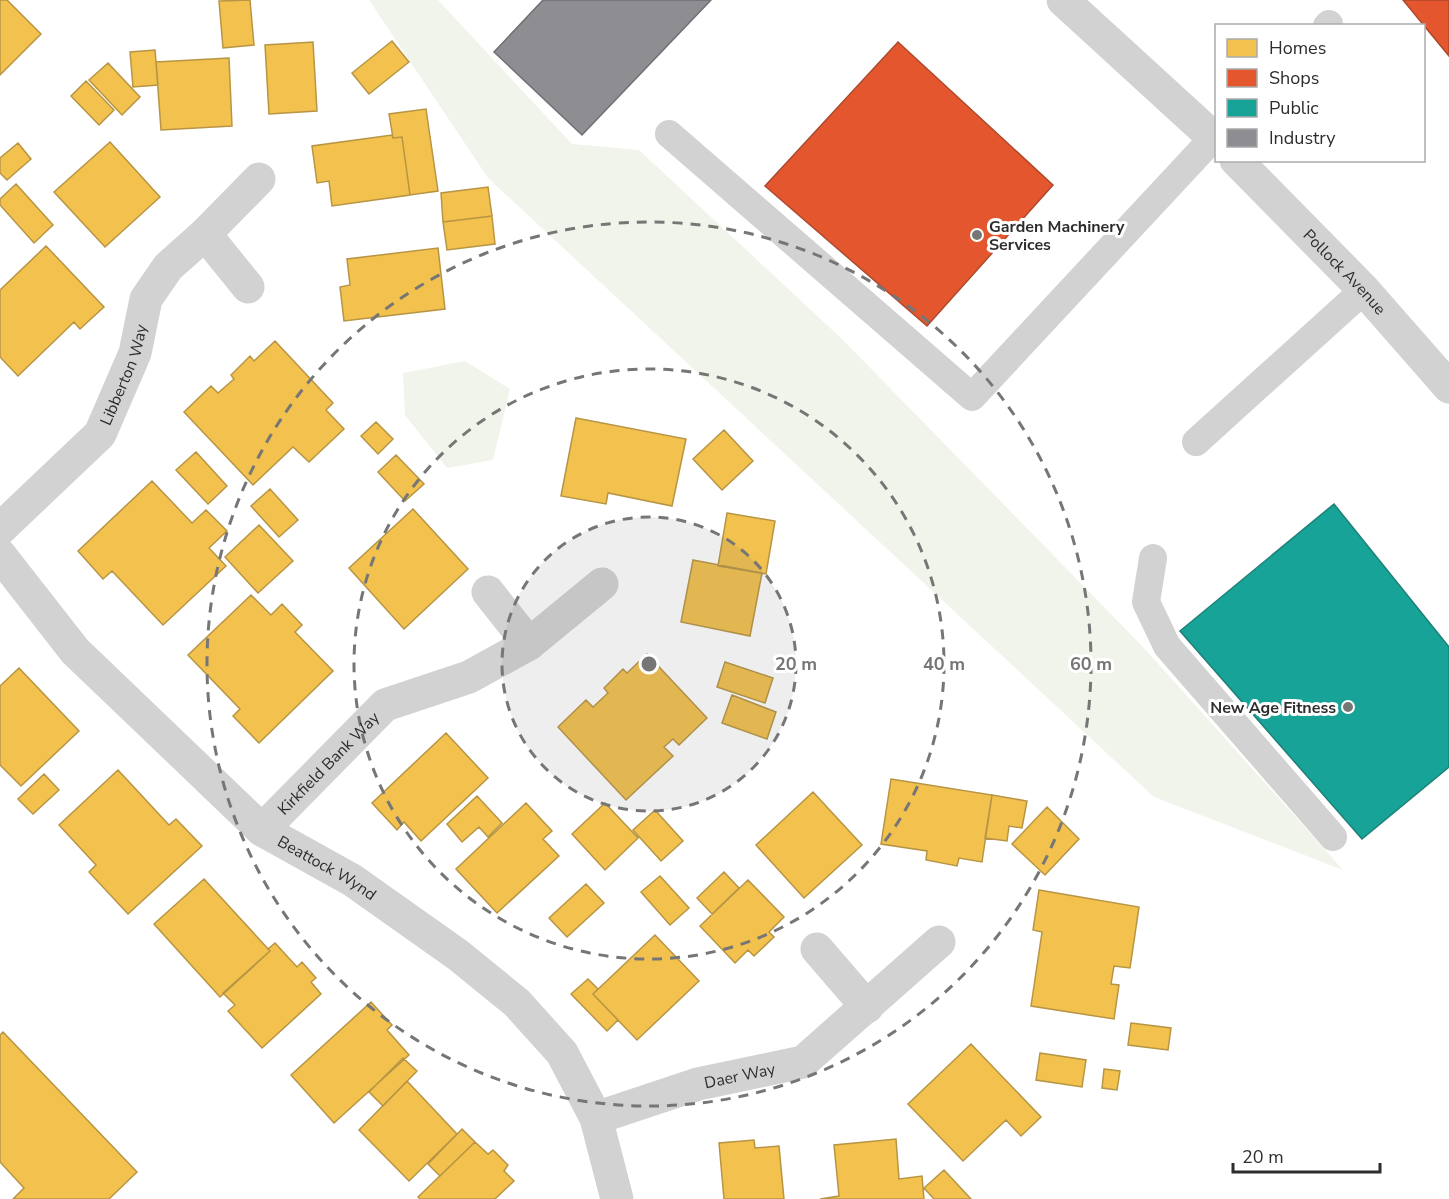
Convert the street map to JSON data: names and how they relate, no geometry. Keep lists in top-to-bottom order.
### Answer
{
  "streets": {
    "street": [
      "Pollock Avenue",
      "Libberton Way",
      "Kirkfield Bank Way",
      "Beattock Wynd",
      "Daer Way"
    ]
  },
  "crossings": [
    ["Kirkfield Bank Way", "Beattock Wynd"],
    ["Beattock Wynd", "Daer Way"]
  ],
  "places": ["Garden Machinery Services", "New Age Fitness"],
  "legend": [
    "Homes",
    "Shops",
    "Public",
    "Industry"
  ],
  "scale_bar": "20 m",
  "rings": ["20 m", "40 m", "60 m"]
}
